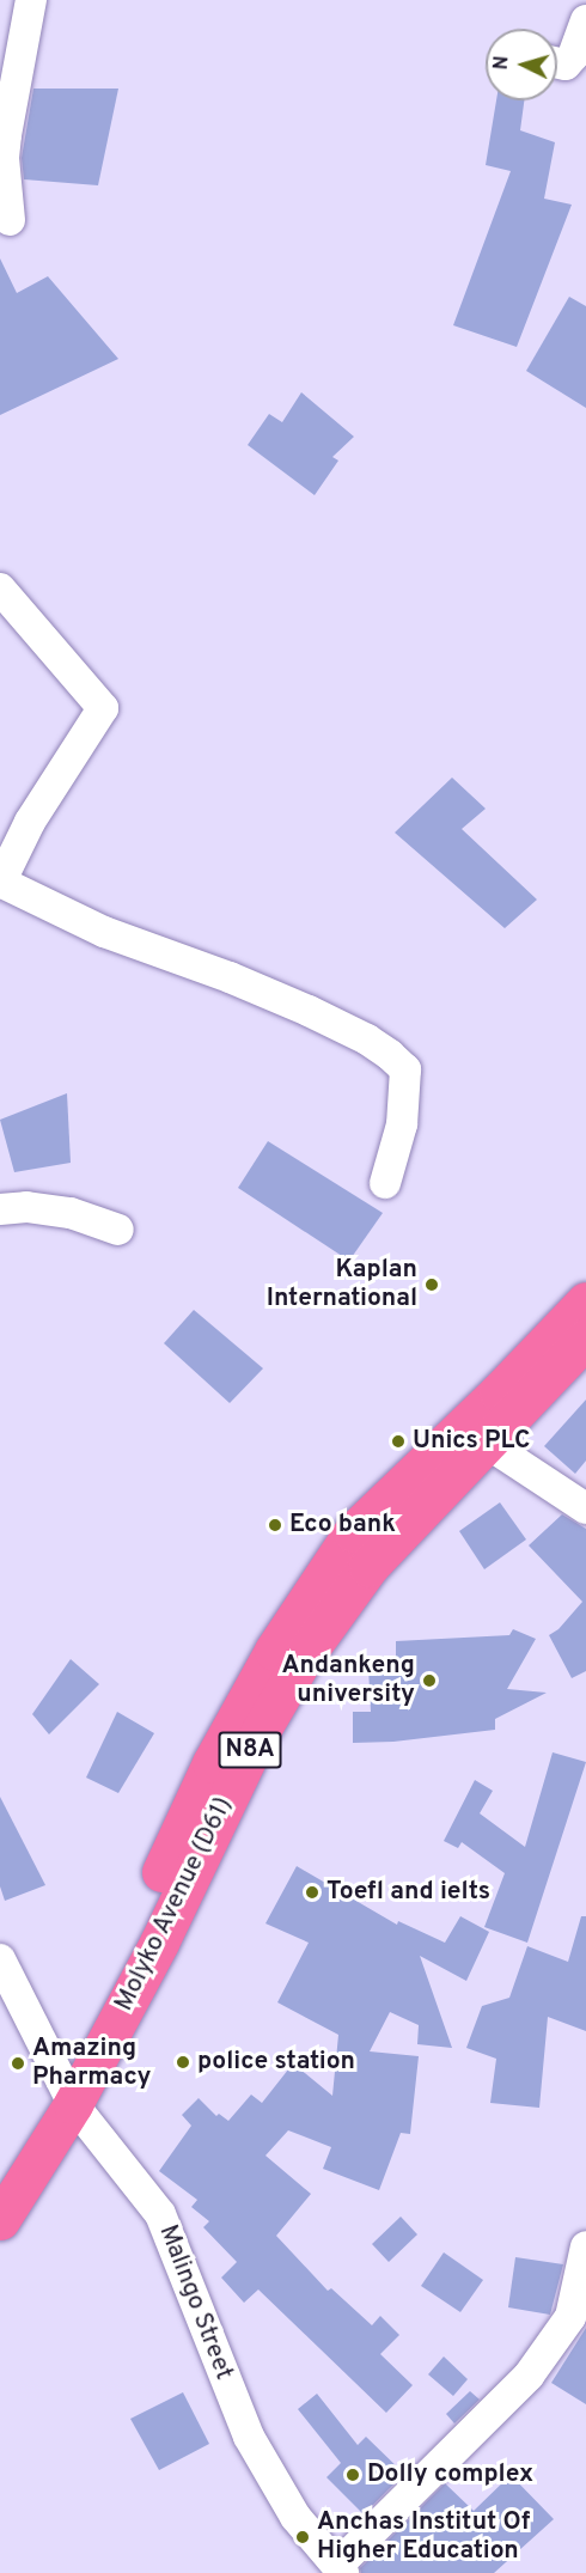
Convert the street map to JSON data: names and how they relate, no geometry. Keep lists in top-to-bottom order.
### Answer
{
  "streets": {
    "highway": ["N8A", "Molyko Avenue (D61)"],
    "street": ["Malingo Street"]
  },
  "crossings": [
    ["Molyko Avenue (D61)", "Malingo Street"]
  ],
  "places": [
    "Kaplan International",
    "Unics PLC",
    "Eco bank",
    "Andankeng university",
    "Toefl and ielts",
    "police station",
    "Amazing Pharmacy",
    "Dolly complex",
    "Anchas Institut Of Higher Education"
  ],
  "north": "left"
}
